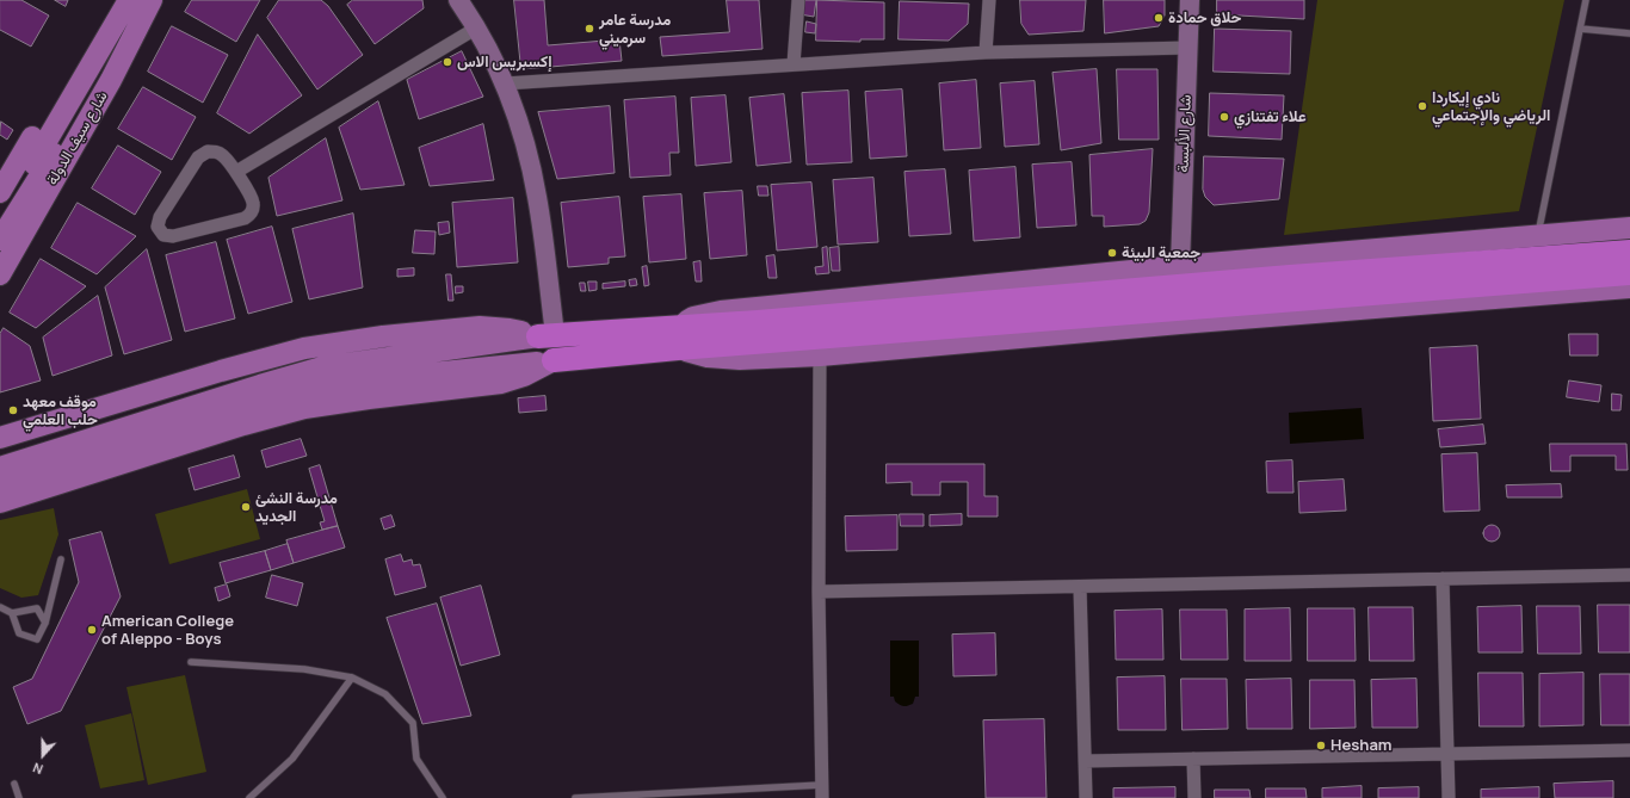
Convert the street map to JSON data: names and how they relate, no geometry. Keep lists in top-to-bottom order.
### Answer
{
  "streets": {
    "main road": ["شارع سيف الدولة"],
    "street": ["شارع الألبسة"]
  },
  "places": [
    "حلاق حمادة",
    "مدرسة عامر سرميني",
    "إكسبريس الاس",
    "نادي إيكاردا الرياضي والإجتماعي",
    "علاء تفتنازي",
    "جمعية البيئة",
    "موقف معهد حلب العلمي",
    "مدرسة النشئ الجديد",
    "American College of Aleppo - Boys",
    "Hesham"
  ],
  "north": "bottom"
}
